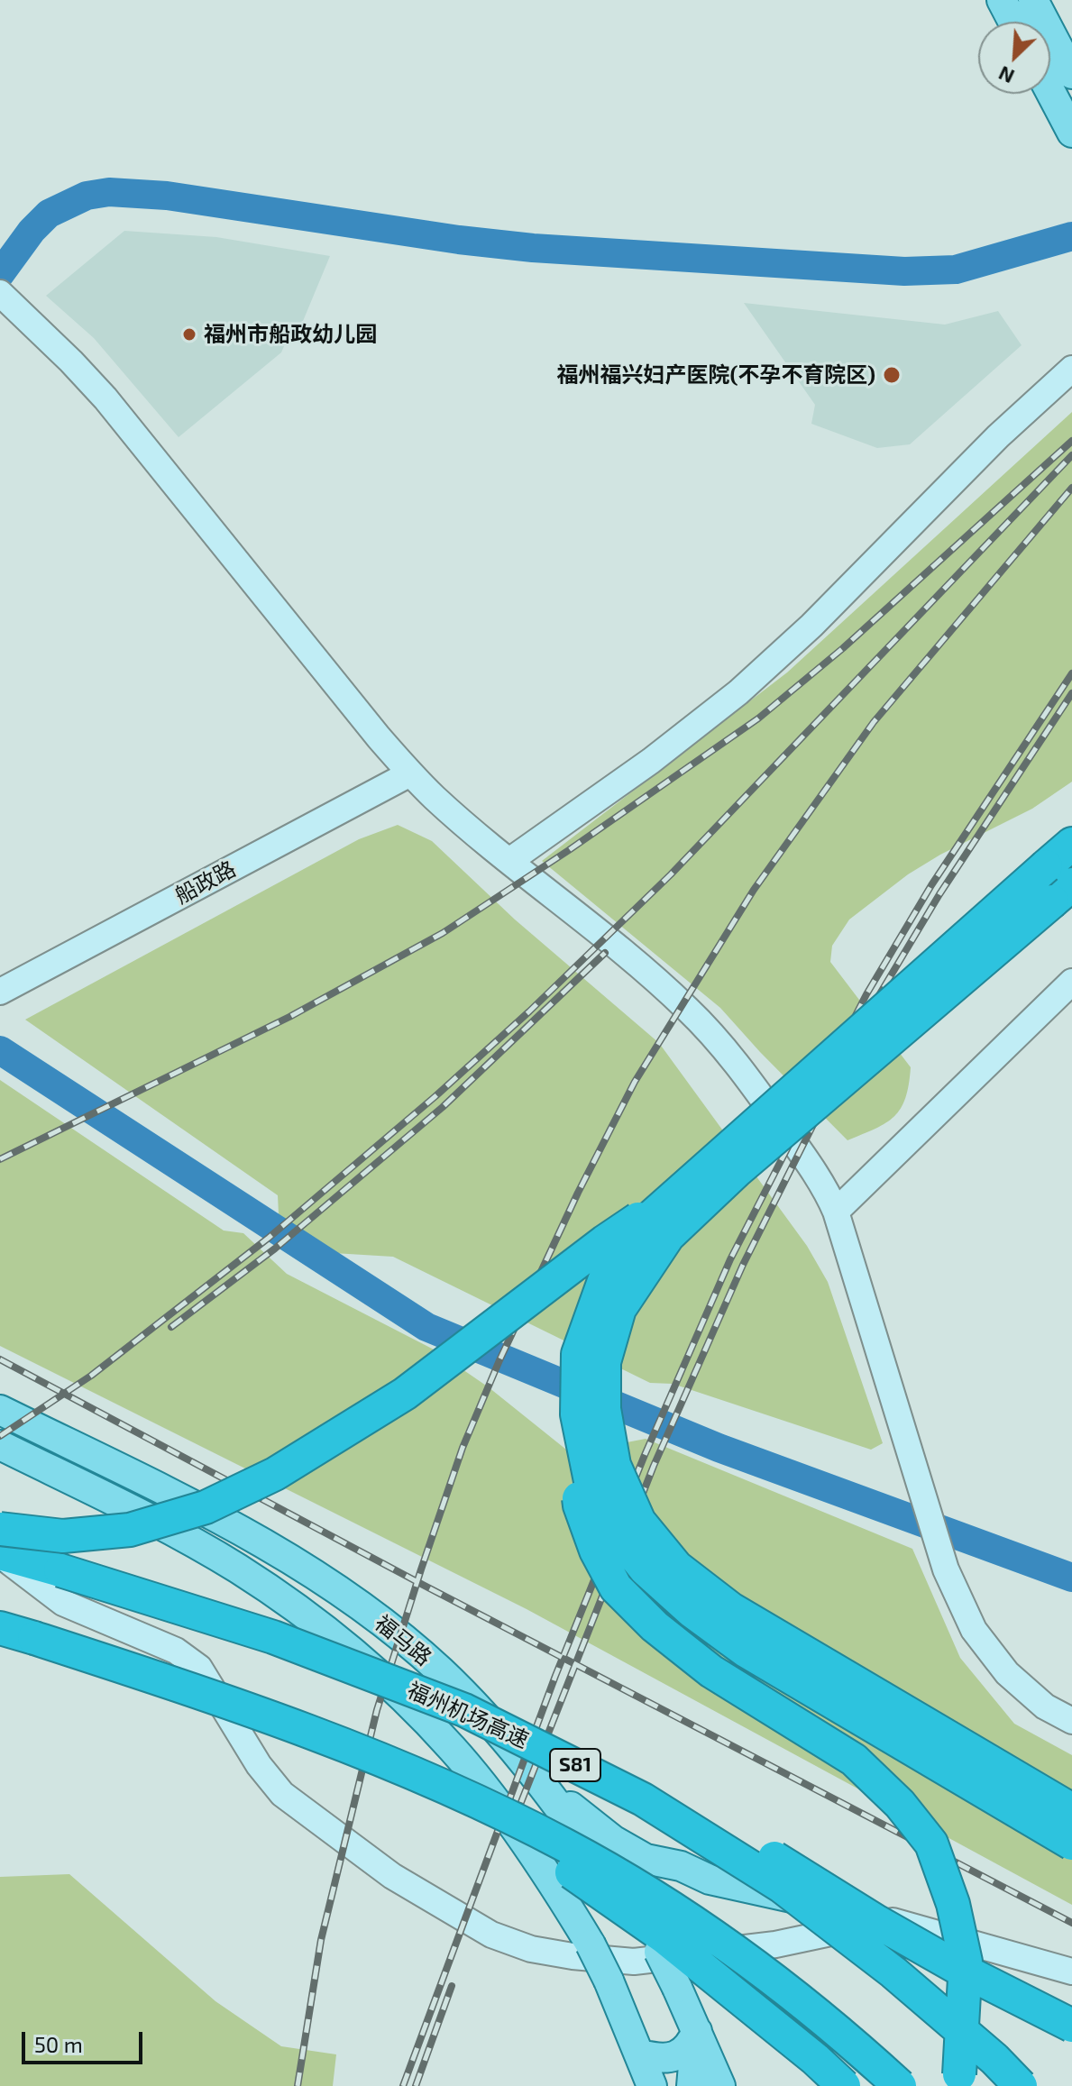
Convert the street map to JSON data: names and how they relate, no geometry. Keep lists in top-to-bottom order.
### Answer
{
  "streets": {
    "highway": ["福州机场高速", "S81"],
    "main road": ["福马路"],
    "street": ["船政路"]
  },
  "places": ["福州市船政幼儿园", "福州福兴妇产医院(不孕不育院区)"],
  "scale_bar": "50 m",
  "north": "bottom left"
}
